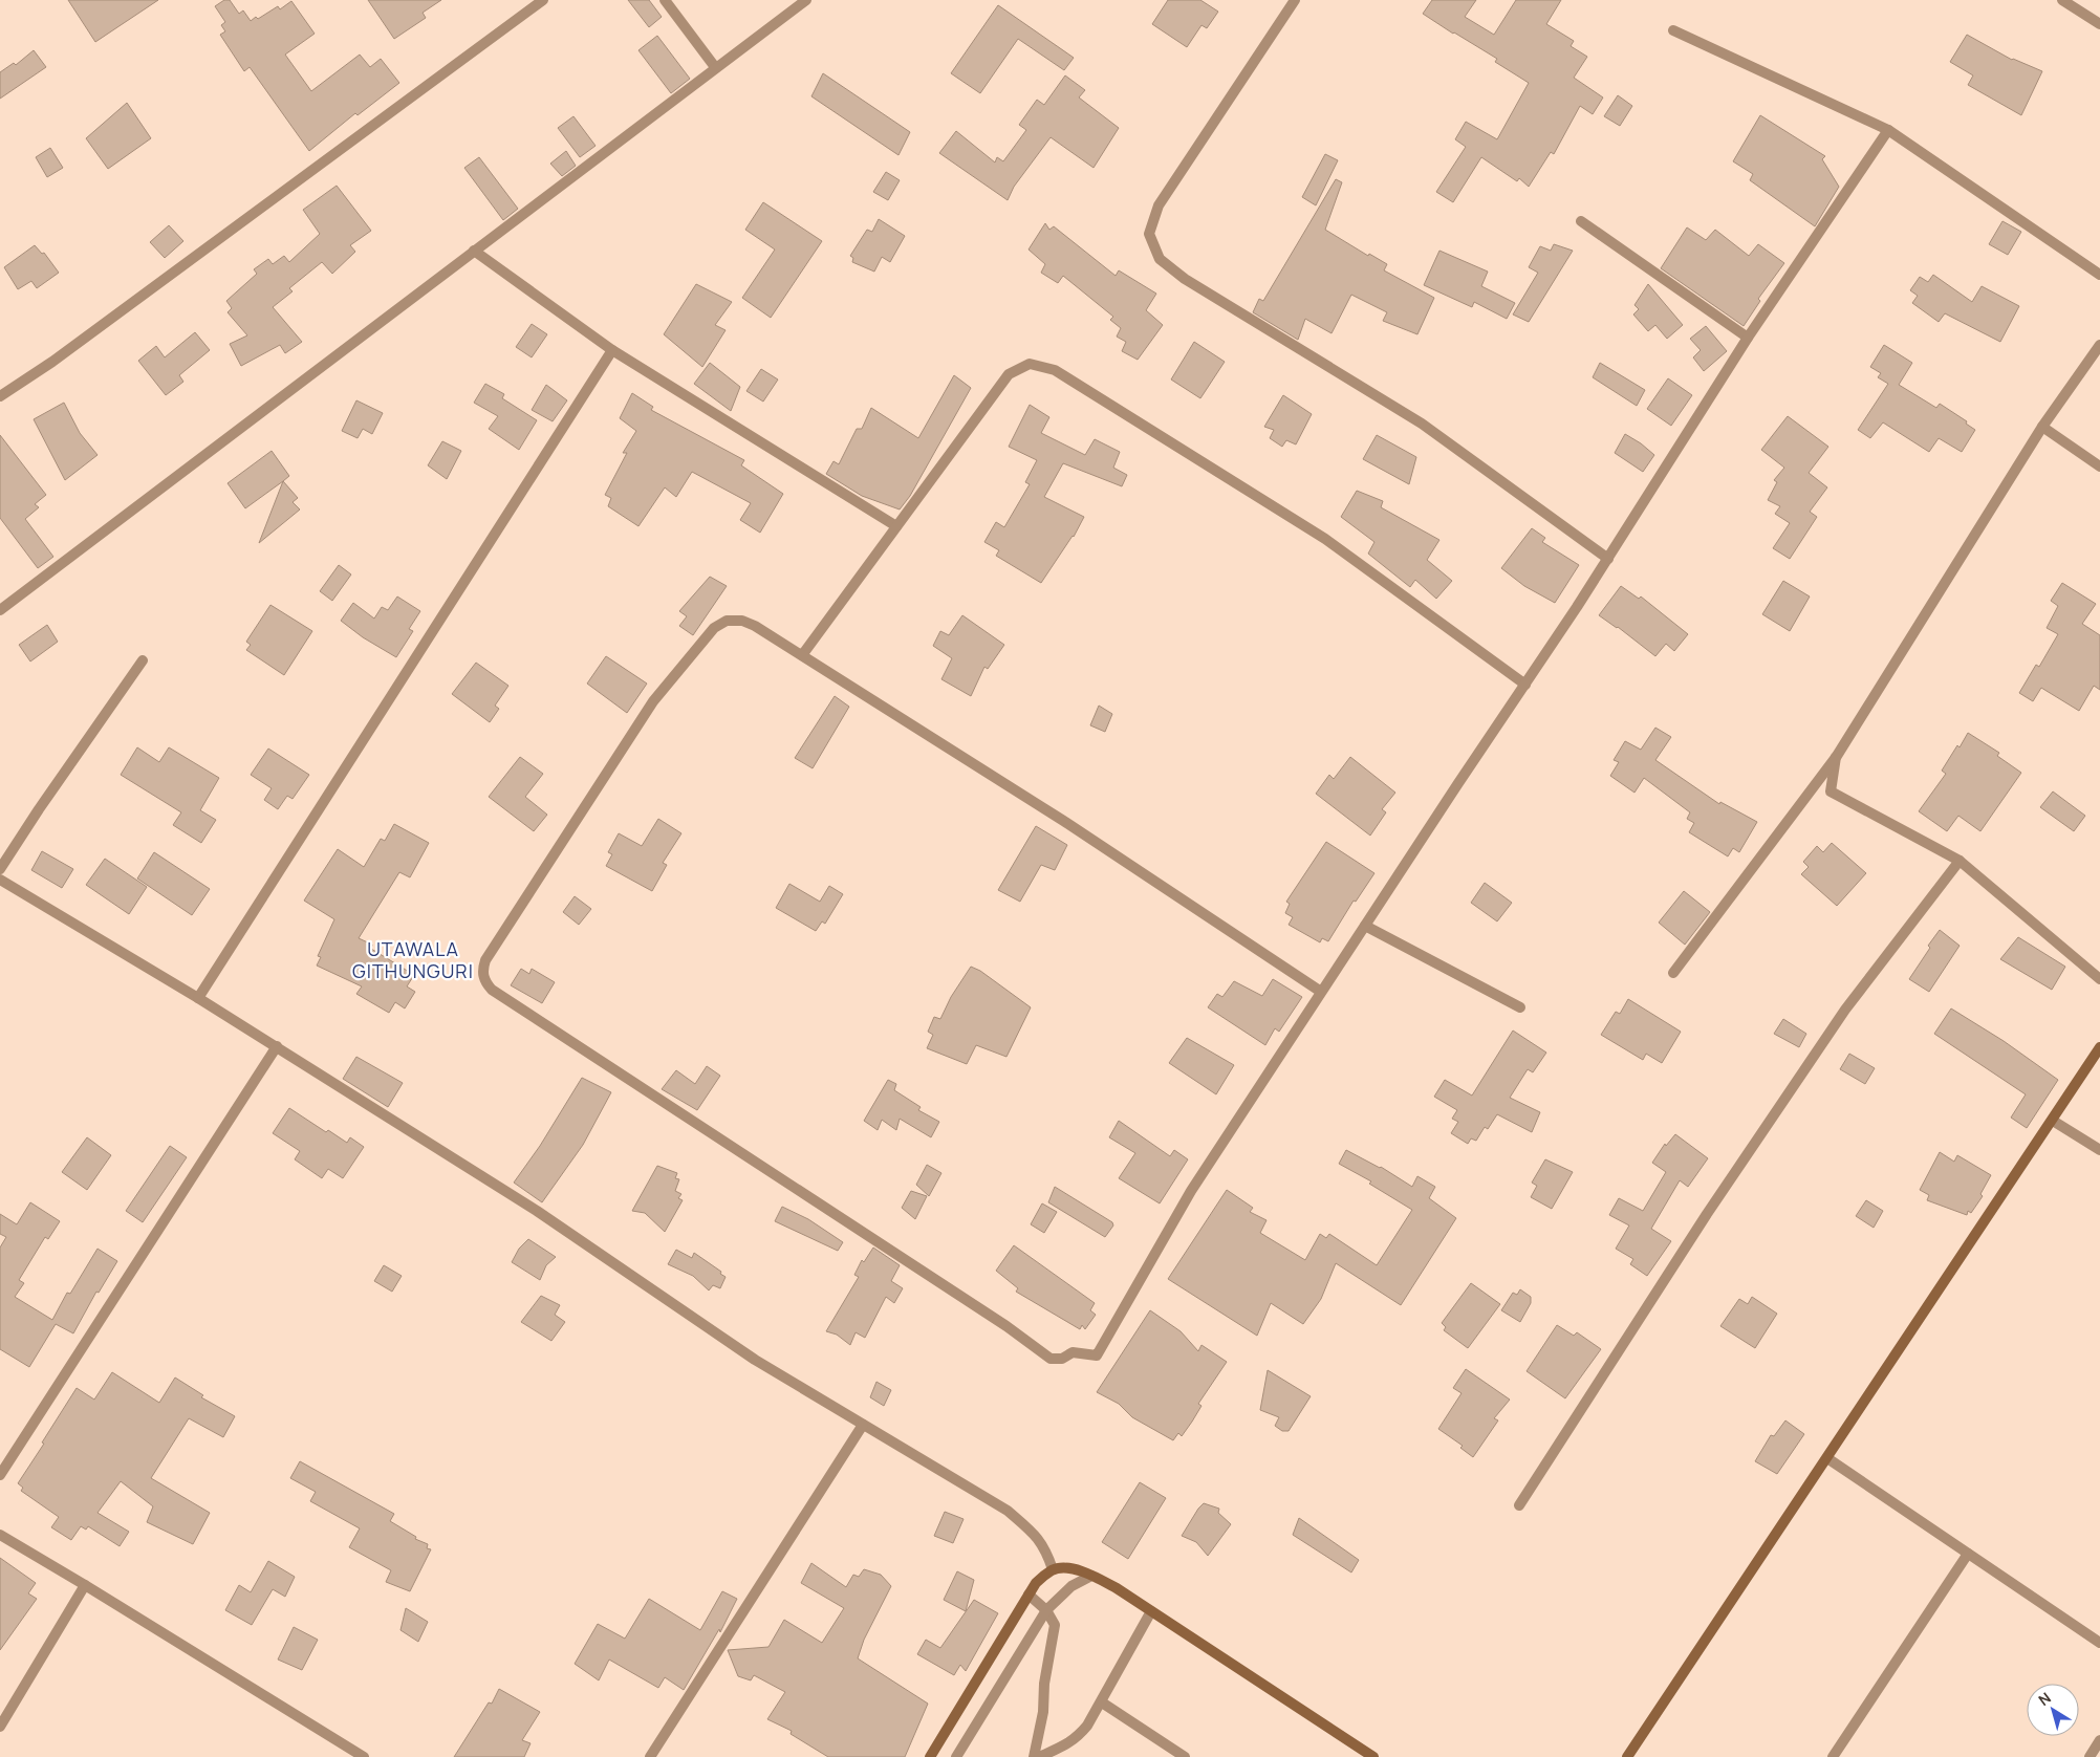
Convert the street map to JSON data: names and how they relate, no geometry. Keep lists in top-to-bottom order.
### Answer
{
  "districts": ["UTAWALA GITHUNGURI"],
  "north": "top left"
}
